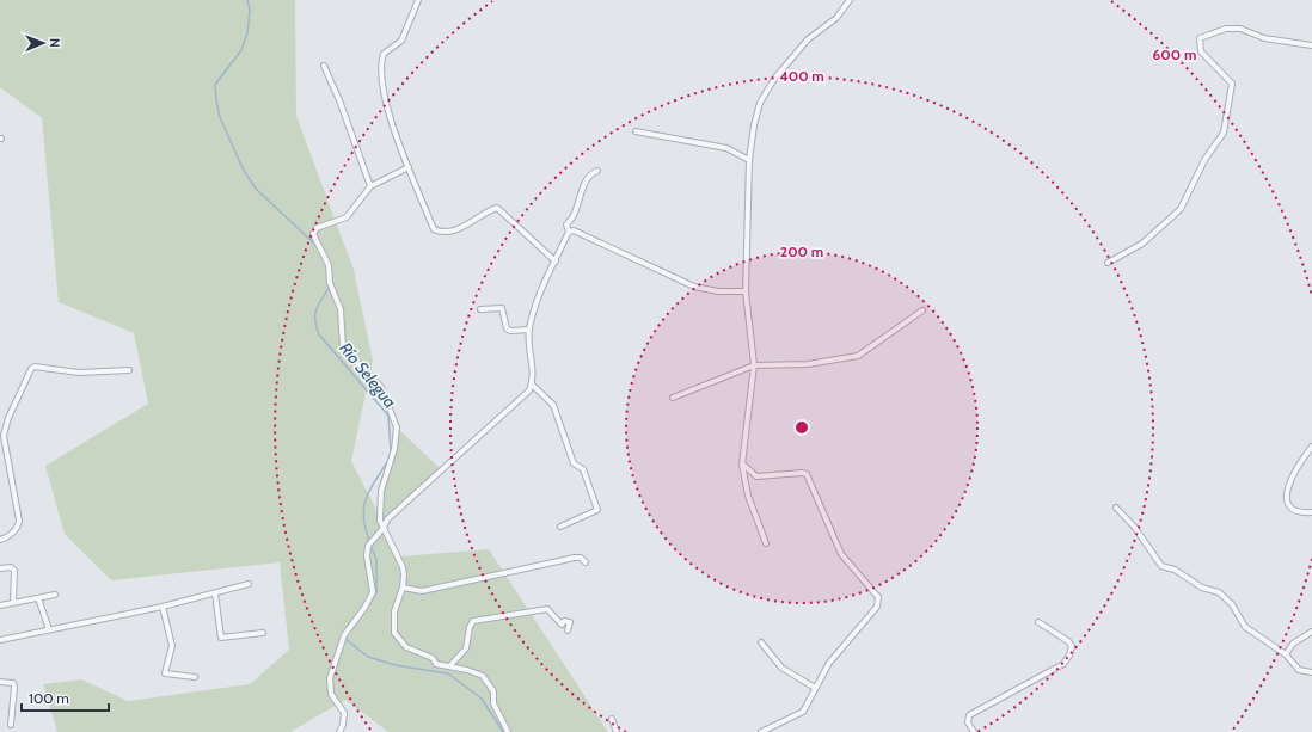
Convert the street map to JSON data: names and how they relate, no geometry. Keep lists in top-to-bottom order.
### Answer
{
  "water": ["Río Selegua"],
  "scale_bar": "100 m",
  "north": "right",
  "rings": ["600 m", "400 m", "200 m"]
}
